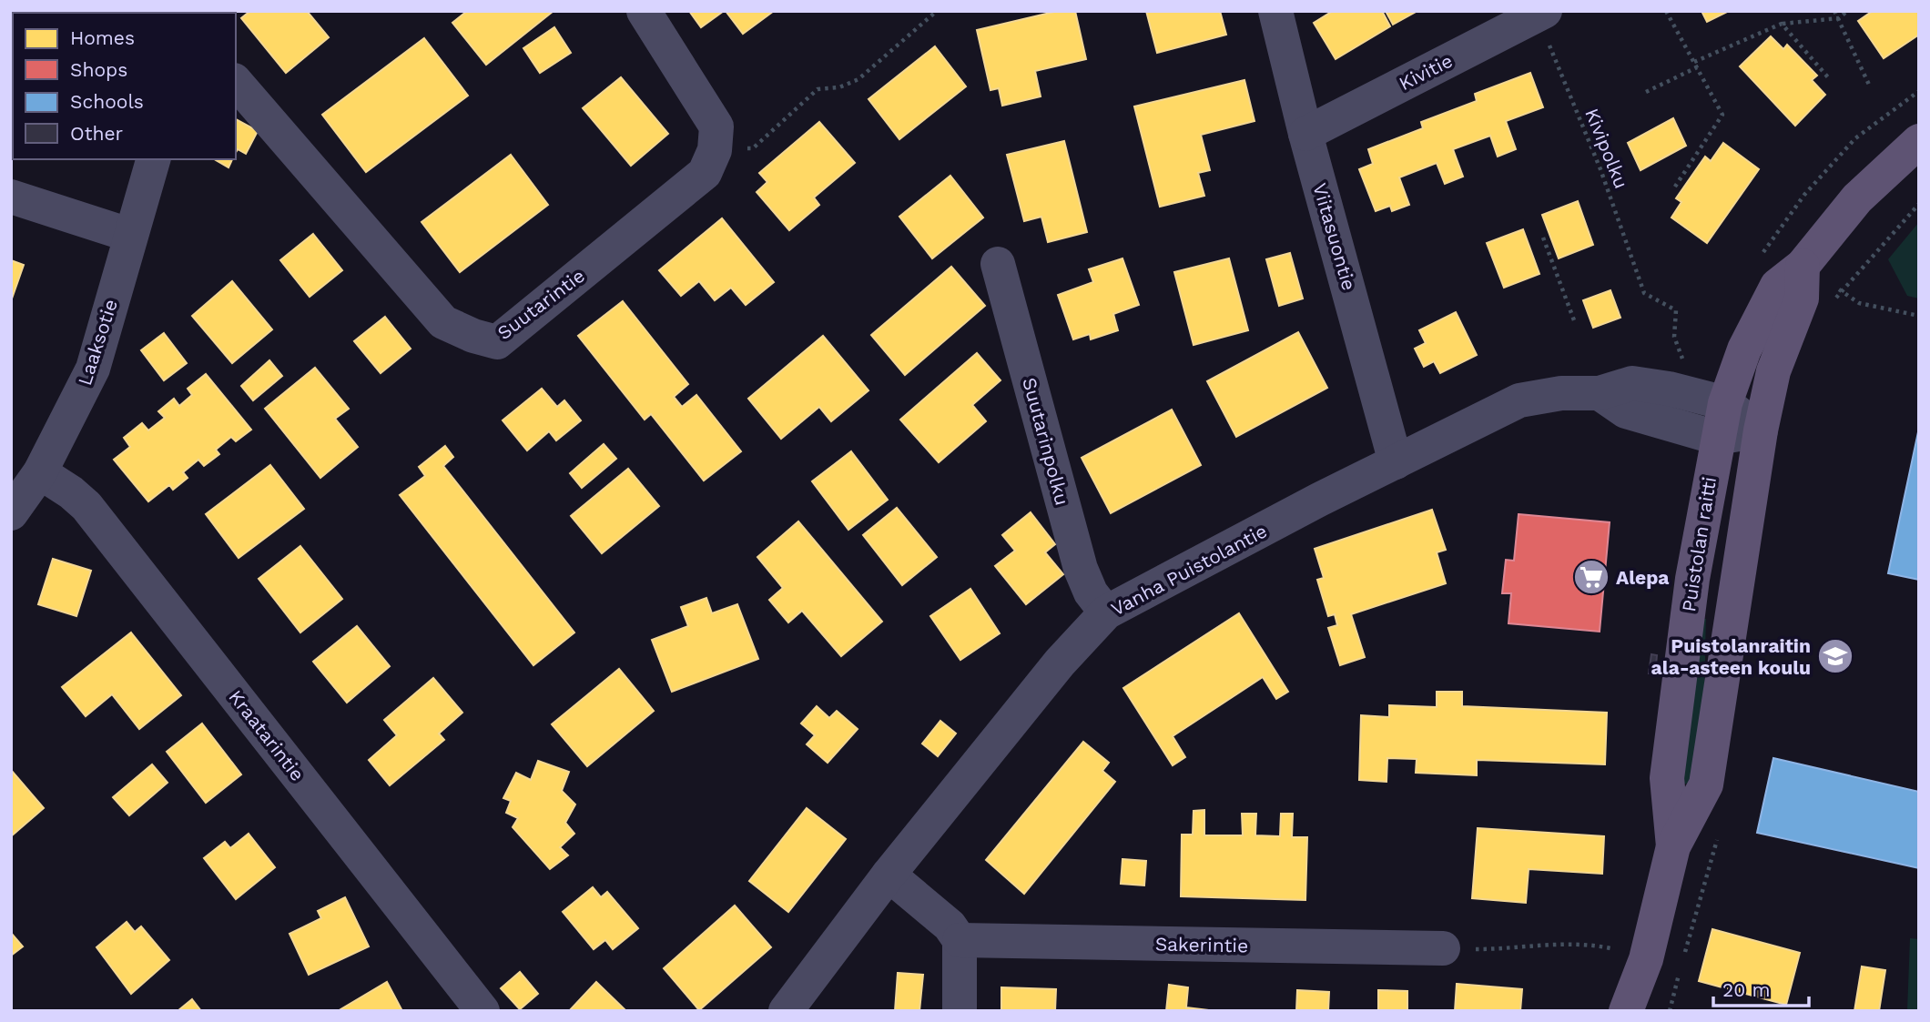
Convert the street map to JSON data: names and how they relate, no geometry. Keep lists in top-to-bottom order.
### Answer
{
  "streets": {
    "main road": ["Puistolan raitti"],
    "street": [
      "Kivitie",
      "Viitasuontie",
      "Suutarintie",
      "Laaksotie",
      "Suutarinpolku",
      "Vanha Puistolantie",
      "Kraatarintie",
      "Sakerintie"
    ],
    "path": ["Kivipolku"]
  },
  "crossings": [
    ["Kivitie", "Kivipolku"],
    ["Kivitie", "Viitasuontie"],
    ["Viitasuontie", "Vanha Puistolantie"],
    ["Laaksotie", "Kraatarintie"],
    ["Suutarinpolku", "Vanha Puistolantie"],
    ["Puistolan raitti", "Vanha Puistolantie"]
  ],
  "places": {
    "supermarket": ["Alepa"],
    "school or university": ["Puistolanraitin ala-asteen koulu"]
  },
  "legend": [
    "Homes",
    "Shops",
    "Schools",
    "Other"
  ],
  "scale_bar": "20 m"
}
